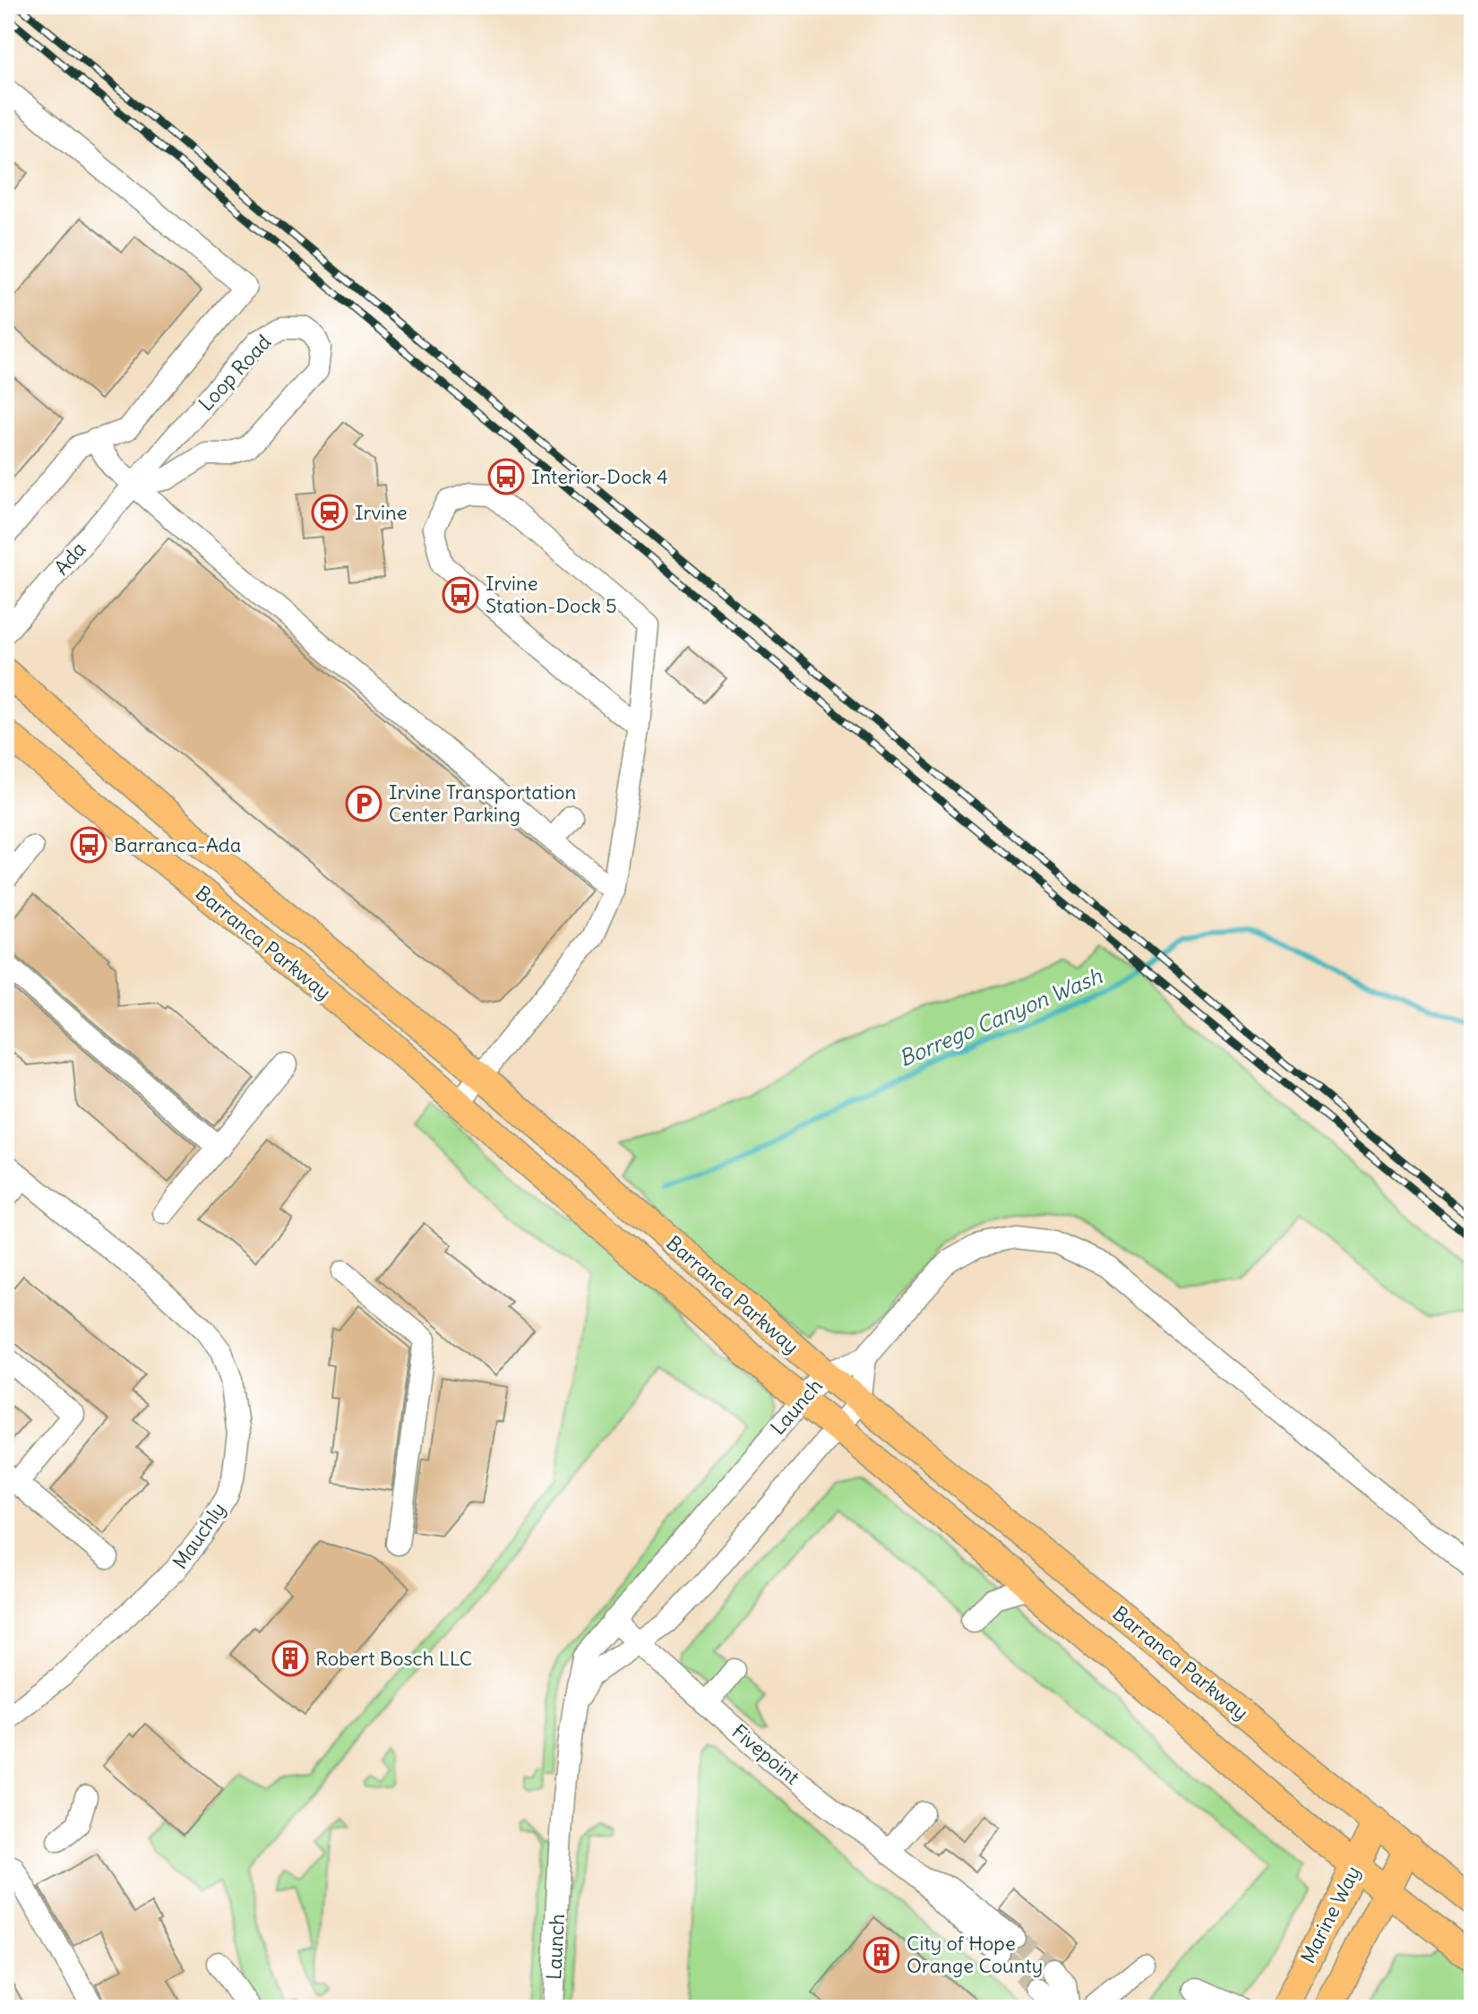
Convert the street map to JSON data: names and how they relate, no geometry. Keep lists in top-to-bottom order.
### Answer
{
  "streets": {
    "main road": ["Barranca Parkway", "Marine Way"],
    "street": [
      "Loop Road",
      "Ada",
      "Launch",
      "Mauchly",
      "Fivepoint"
    ]
  },
  "crossings": [
    ["Loop Road", "Ada"],
    ["Barranca Parkway", "Launch"],
    ["Barranca Parkway", "Marine Way"],
    ["Launch", "Fivepoint"]
  ],
  "water": ["Borrego Canyon Wash"],
  "places": {
    "bus stop": ["Interior-Dock 4", "Irvine Station-Dock 5", "Barranca-Ada"],
    "station": ["Irvine"],
    "parking": ["Irvine Transportation Center Parking"],
    "building": ["Robert Bosch LLC", "City of Hope Orange County"]
  }
}
